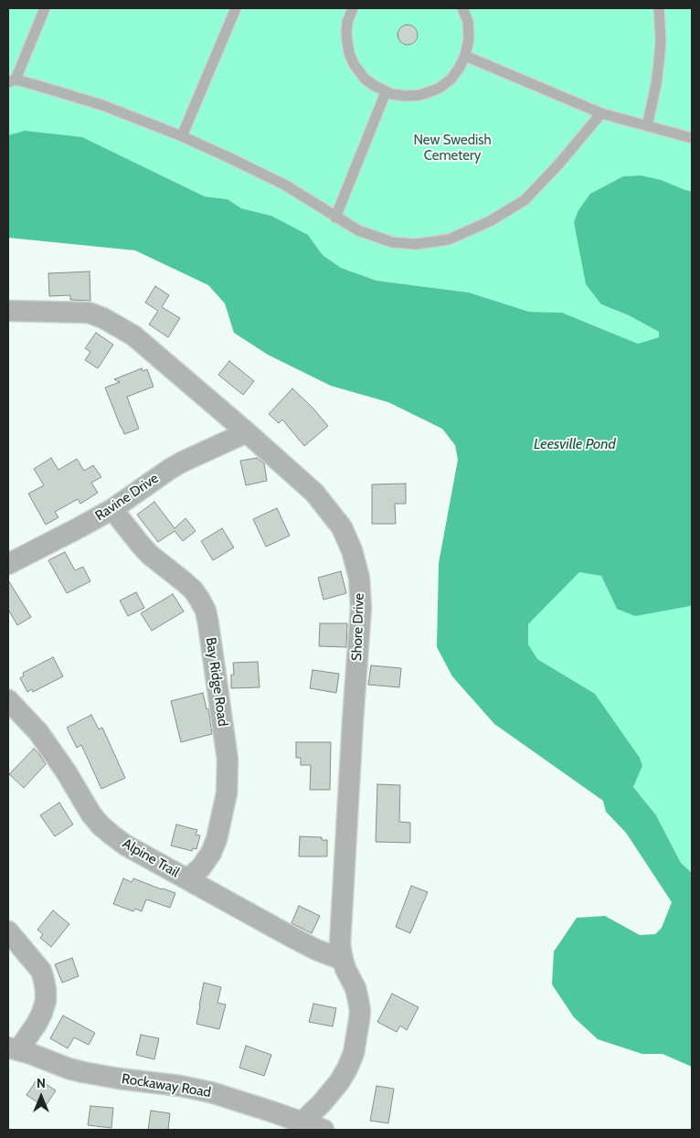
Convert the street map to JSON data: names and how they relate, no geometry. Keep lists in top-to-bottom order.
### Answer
{
  "streets": {
    "street": [
      "Ravine Drive",
      "Shore Drive",
      "Bay Ridge Road",
      "Alpine Trail",
      "Rockaway Road"
    ]
  },
  "crossings": [
    ["Ravine Drive", "Shore Drive"],
    ["Ravine Drive", "Bay Ridge Road"],
    ["Shore Drive", "Alpine Trail"],
    ["Shore Drive", "Rockaway Road"],
    ["Bay Ridge Road", "Alpine Trail"]
  ],
  "water": ["Leesville Pond"],
  "parks": ["New Swedish Cemetery"],
  "north": "top"
}
